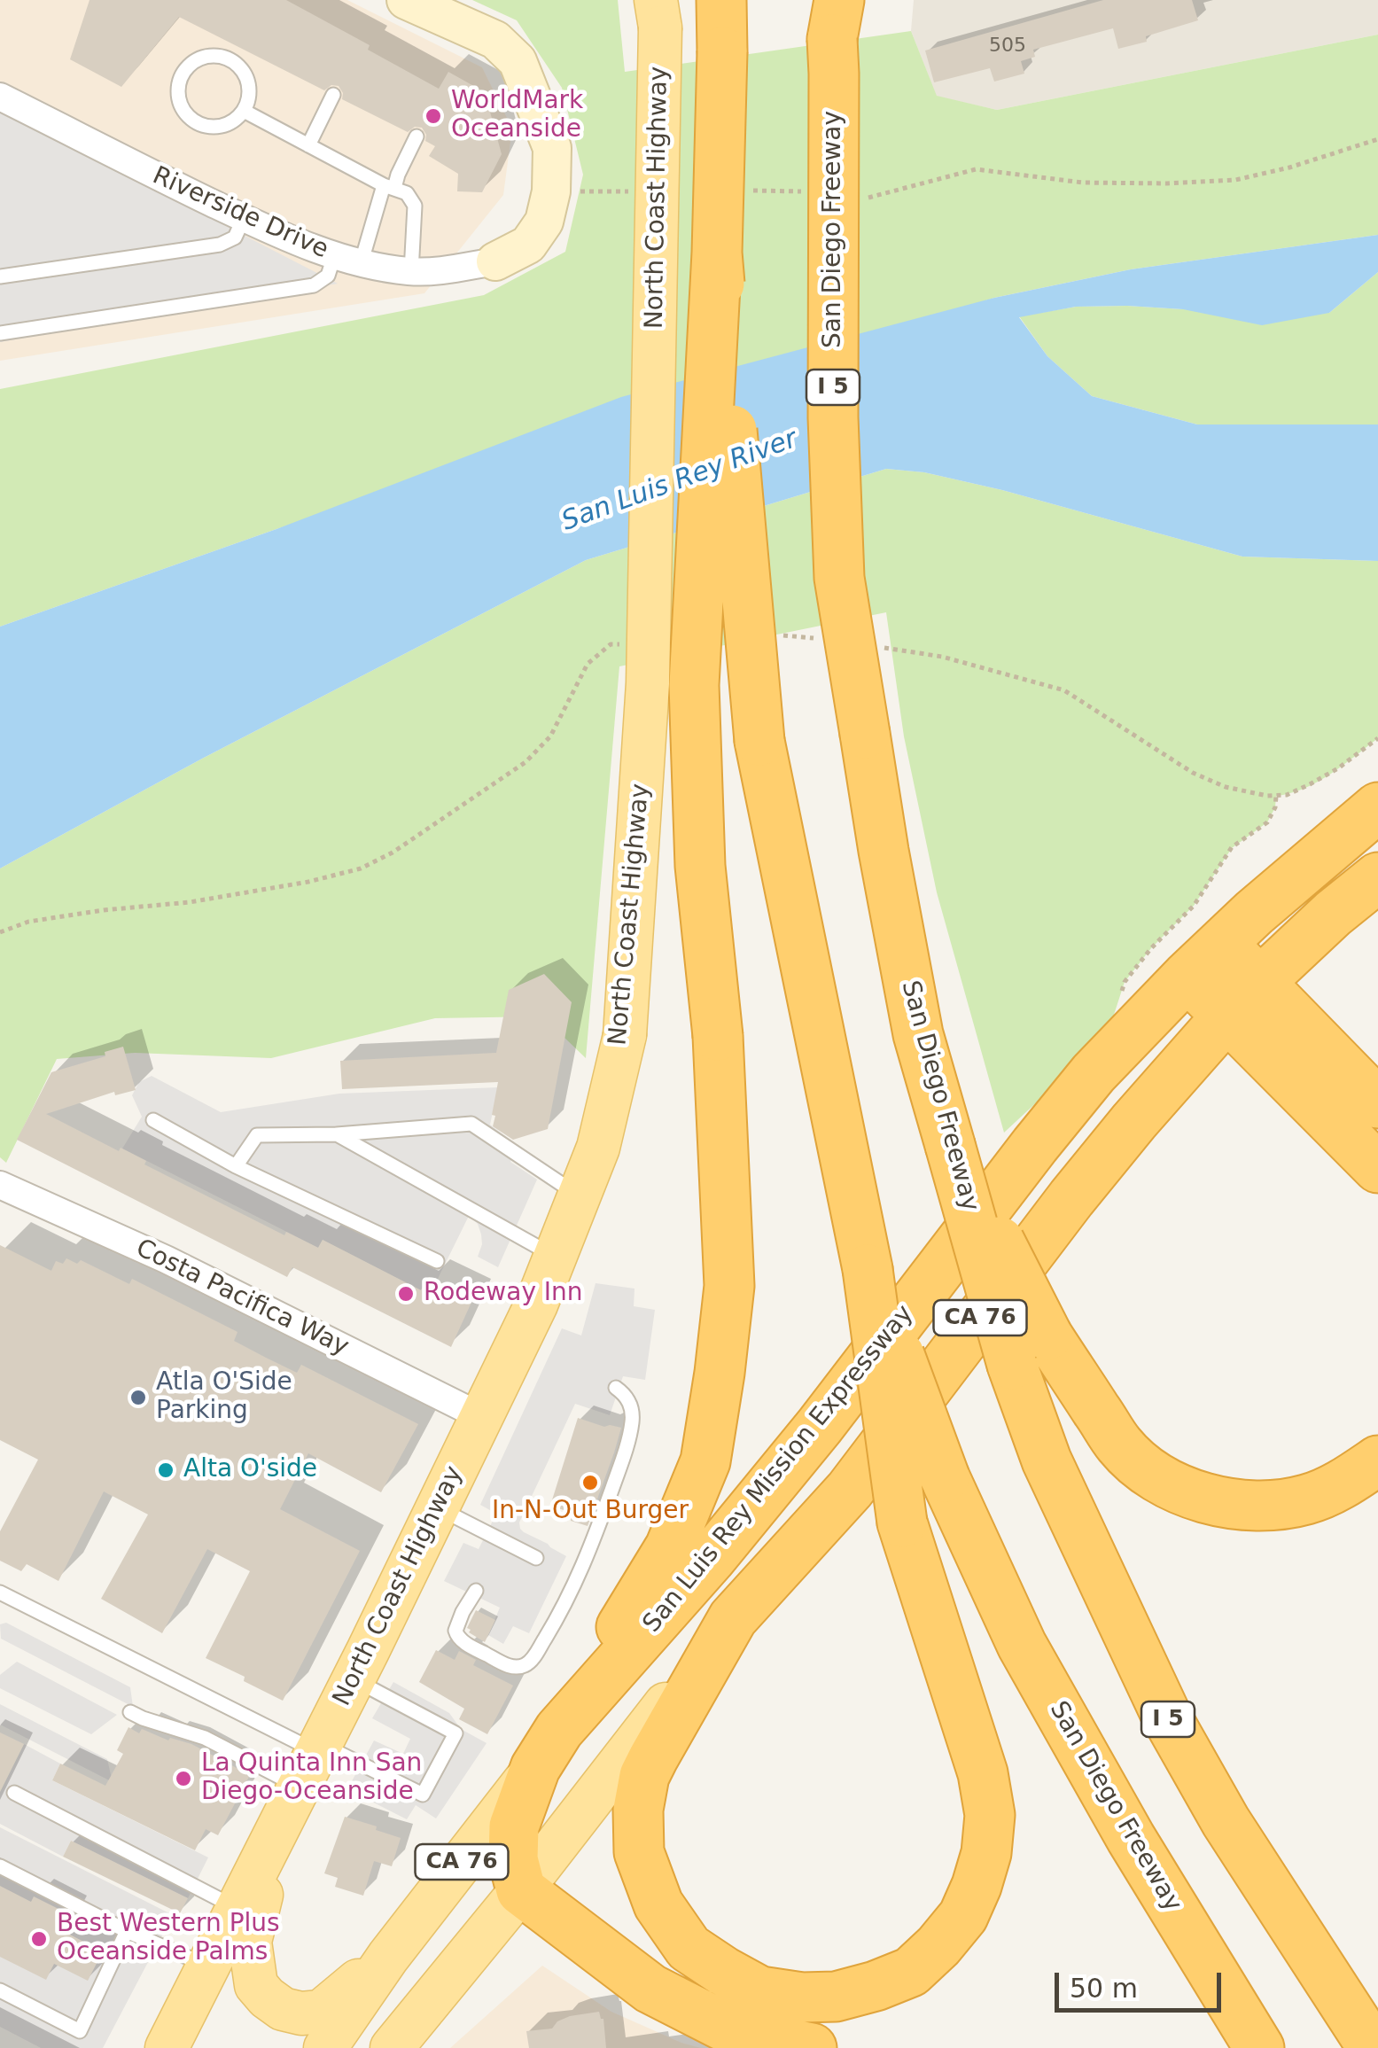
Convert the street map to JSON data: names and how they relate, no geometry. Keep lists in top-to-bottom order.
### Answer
{
  "streets": {
    "highway": [
      "San Diego Freeway",
      "I 5",
      "CA 76",
      "San Luis Rey Mission Expressway"
    ],
    "main road": ["North Coast Highway"],
    "street": ["Riverside Drive", "Costa Pacifica Way"]
  },
  "crossings": [
    ["North Coast Highway", "Costa Pacifica Way"]
  ],
  "water": ["San Luis Rey River"],
  "places": [
    "WorldMark Oceanside",
    "Rodeway Inn",
    "Atla O'Side Parking",
    "Alta O'side",
    "In-N-Out Burger",
    "La Quinta Inn San Diego-Oceanside",
    "Best Western Plus Oceanside Palms"
  ],
  "house_numbers": ["505"],
  "scale_bar": "50 m"
}
